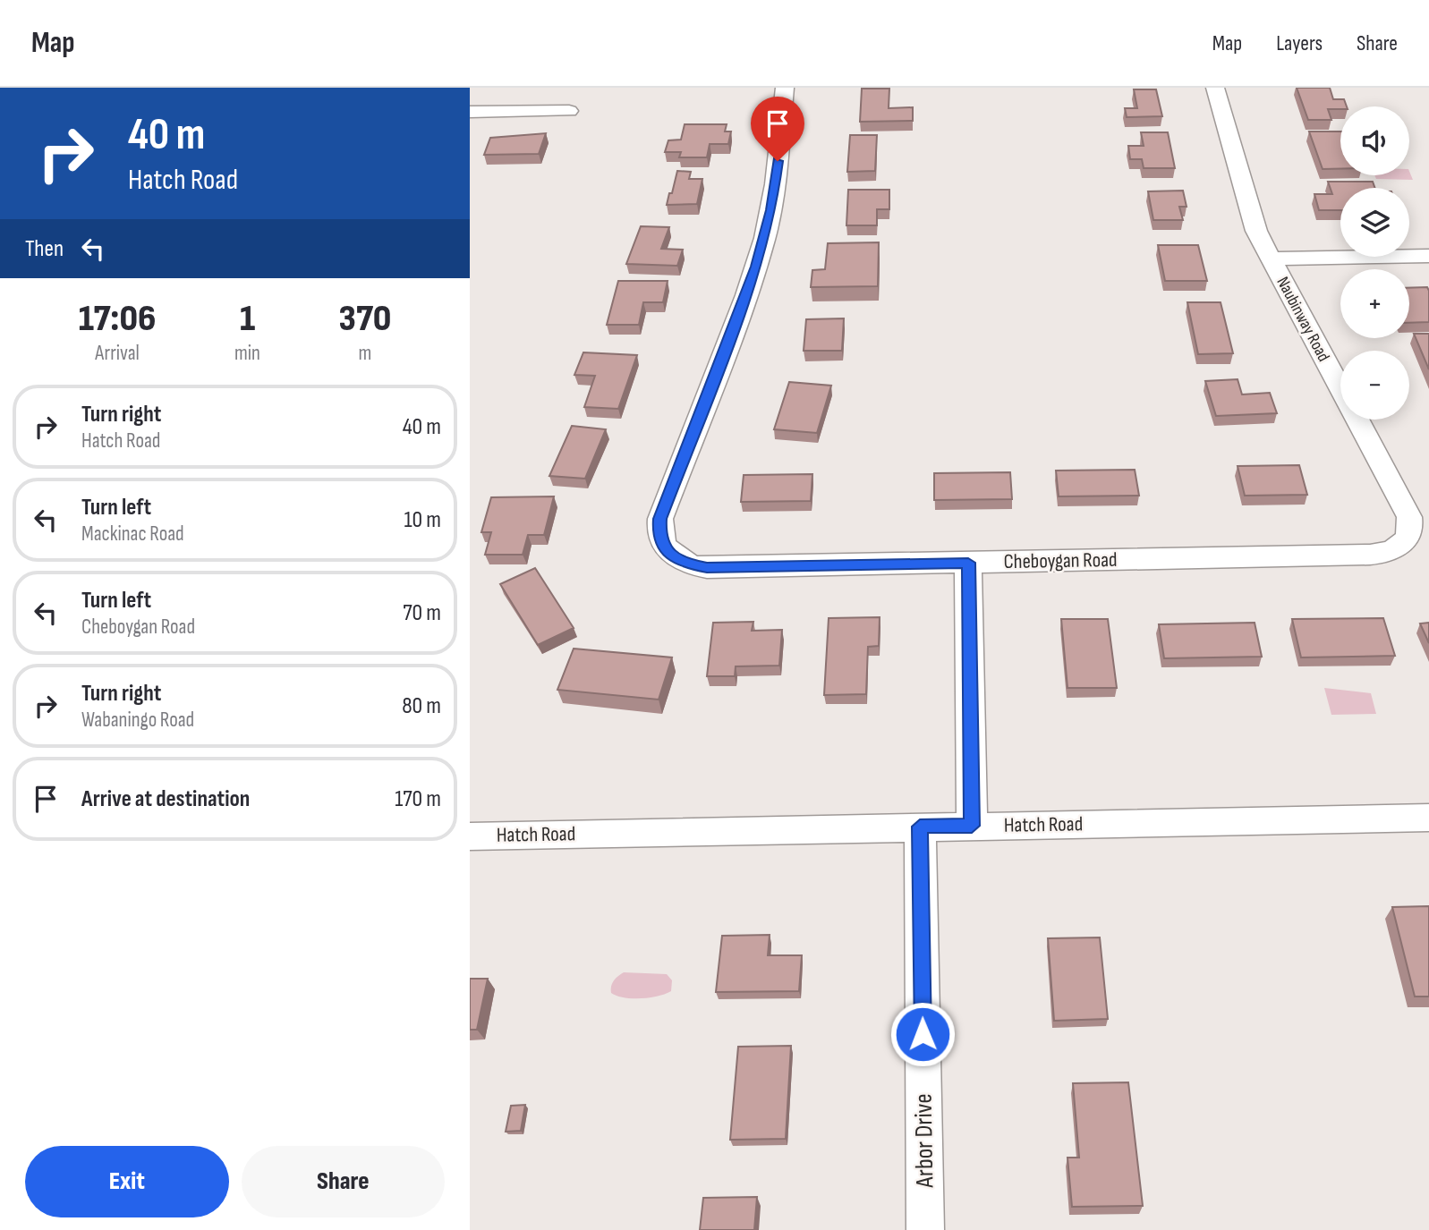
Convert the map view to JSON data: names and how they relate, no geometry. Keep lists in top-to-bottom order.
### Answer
{
  "streets": {
    "street": [
      "Naubinway Road",
      "Cheboygan Road",
      "Hatch Road",
      "Arbor Drive"
    ]
  },
  "crossings": [
    ["Naubinway Road", "Cheboygan Road"],
    ["Hatch Road", "Arbor Drive"]
  ],
  "page": {
    "header": "Map",
    "nav": ["Map", "Layers", "Share"],
    "turn": ["40 m", "Hatch Road"],
    "map_buttons": ["+", "−"],
    "then": "Then",
    "eta": [
      "17:06",
      "Arrival",
      "1",
      "min",
      "370",
      "m"
    ],
    "list": [
      {
        "name": "Turn right",
        "note": "Hatch Road",
        "value": "40 m"
      },
      {
        "name": "Turn left",
        "note": "Mackinac Road",
        "value": "10 m"
      },
      {
        "name": "Turn left",
        "note": "Cheboygan Road",
        "value": "70 m"
      },
      {
        "name": "Turn right",
        "note": "Wabaningo Road",
        "value": "80 m"
      },
      {
        "name": "Arrive at destination",
        "value": "170 m"
      }
    ],
    "buttons": ["Exit", "Share"]
  }
}
